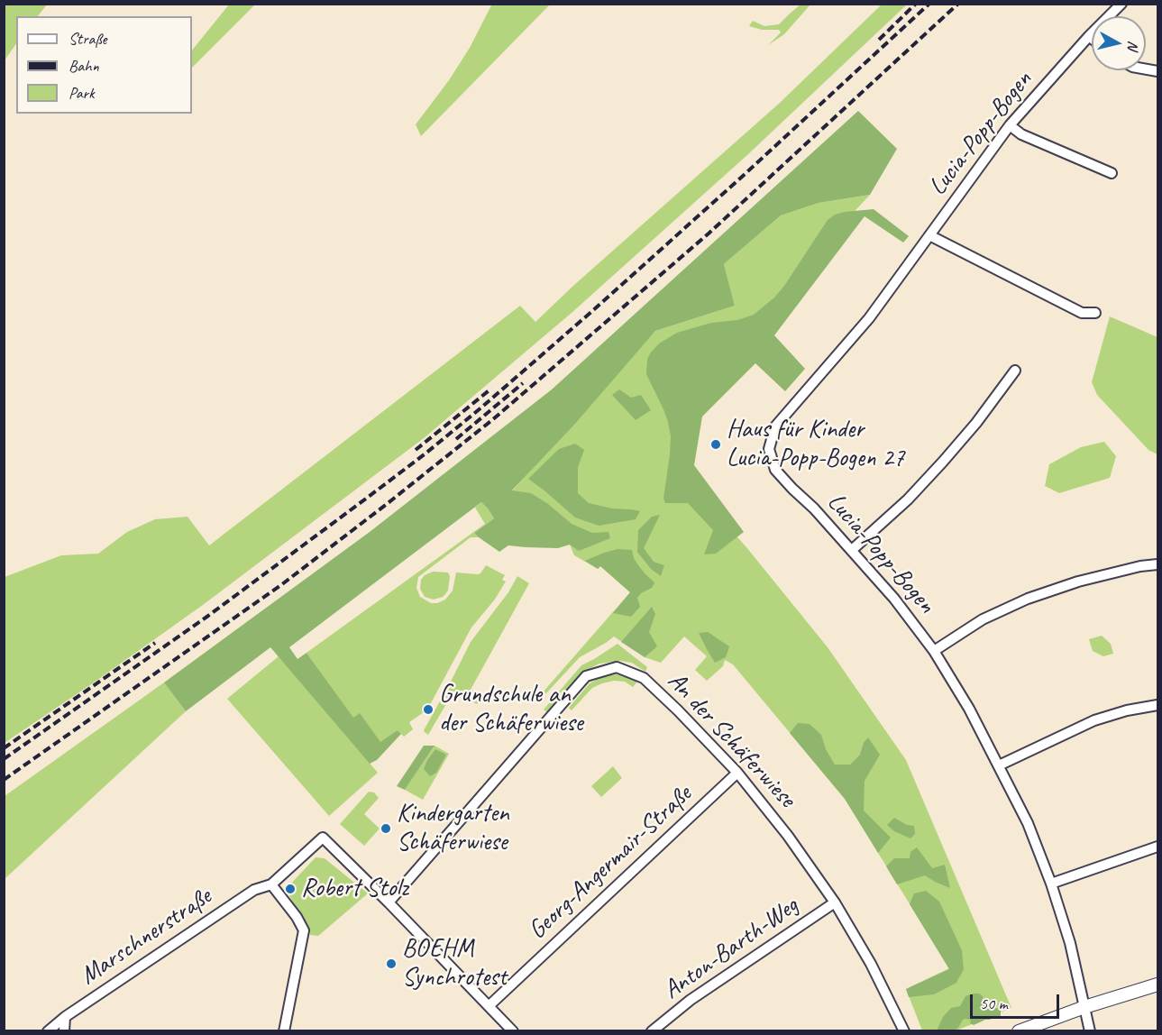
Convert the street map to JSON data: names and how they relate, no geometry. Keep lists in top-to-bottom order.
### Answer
{
  "streets": {
    "street": [
      "Lucia-Popp-Bogen",
      "An der Schäferwiese",
      "Georg-Angermair-Straße",
      "Marschnerstraße",
      "Anton-Barth-Weg"
    ]
  },
  "crossings": [
    ["An der Schäferwiese", "Georg-Angermair-Straße"],
    ["An der Schäferwiese", "Marschnerstraße"],
    ["An der Schäferwiese", "Anton-Barth-Weg"]
  ],
  "places": [
    "Haus für Kinder Lucia-Popp-Bogen 27",
    "Grundschule an der Schäferwiese",
    "Kindergarten Schäferwiese",
    "Robert Stolz",
    "BOEHM Synchrotest"
  ],
  "legend": ["Straße", "Bahn", "Park"],
  "scale_bar": "50 m",
  "north": "right"
}
